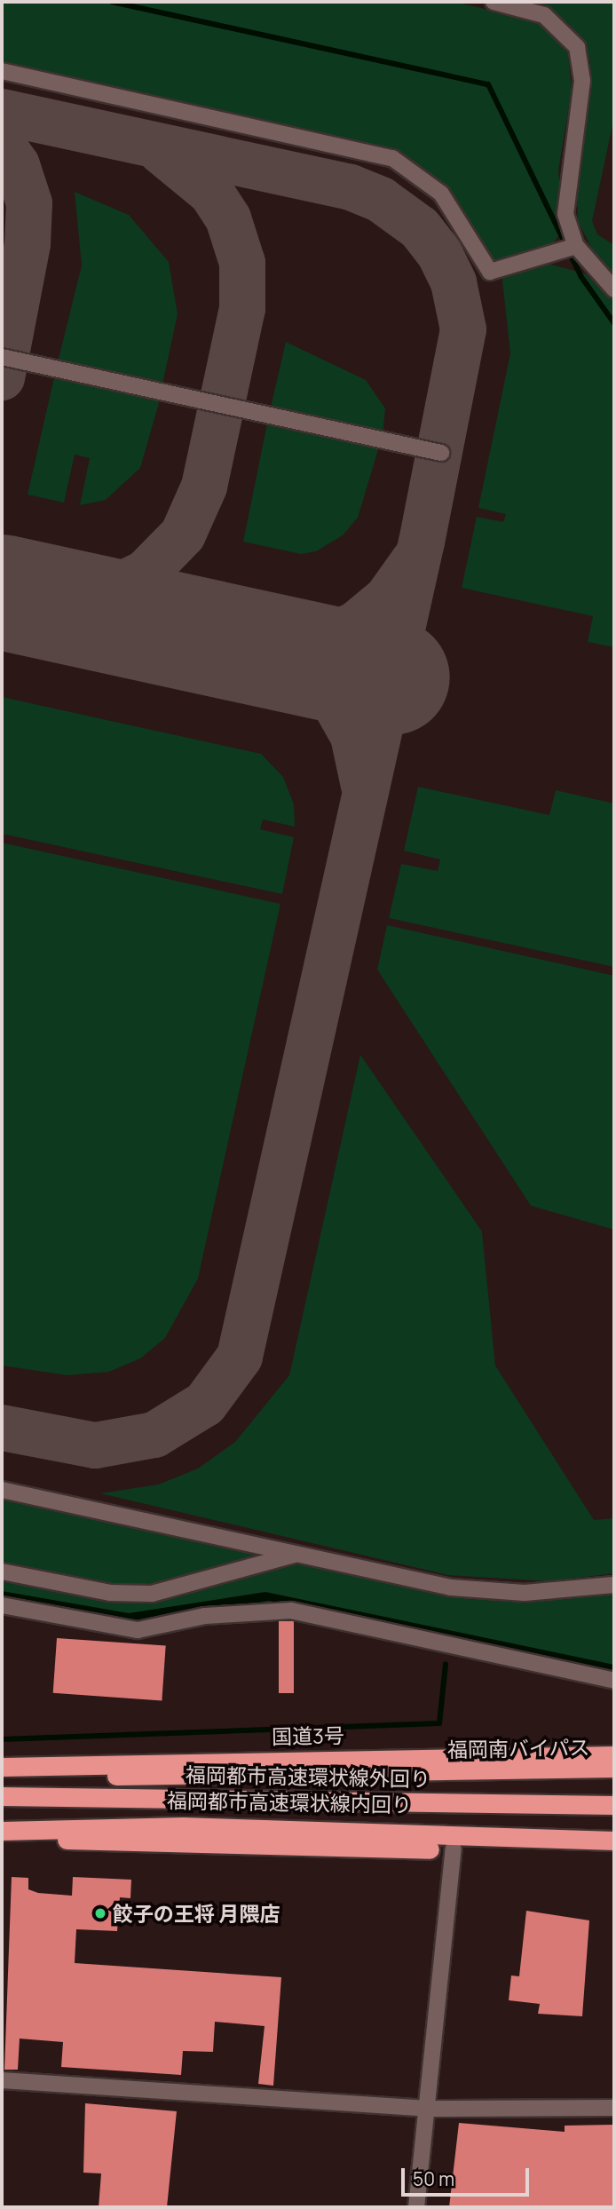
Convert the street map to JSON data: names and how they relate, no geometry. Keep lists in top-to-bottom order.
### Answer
{
  "streets": {
    "highway": [
      "国道3号",
      "福岡南バイパス",
      "福岡都市高速環状線外回り",
      "福岡都市高速環状線内回り"
    ]
  },
  "places": ["餃子の王将 月隈店"],
  "scale_bar": "50 m"
}
